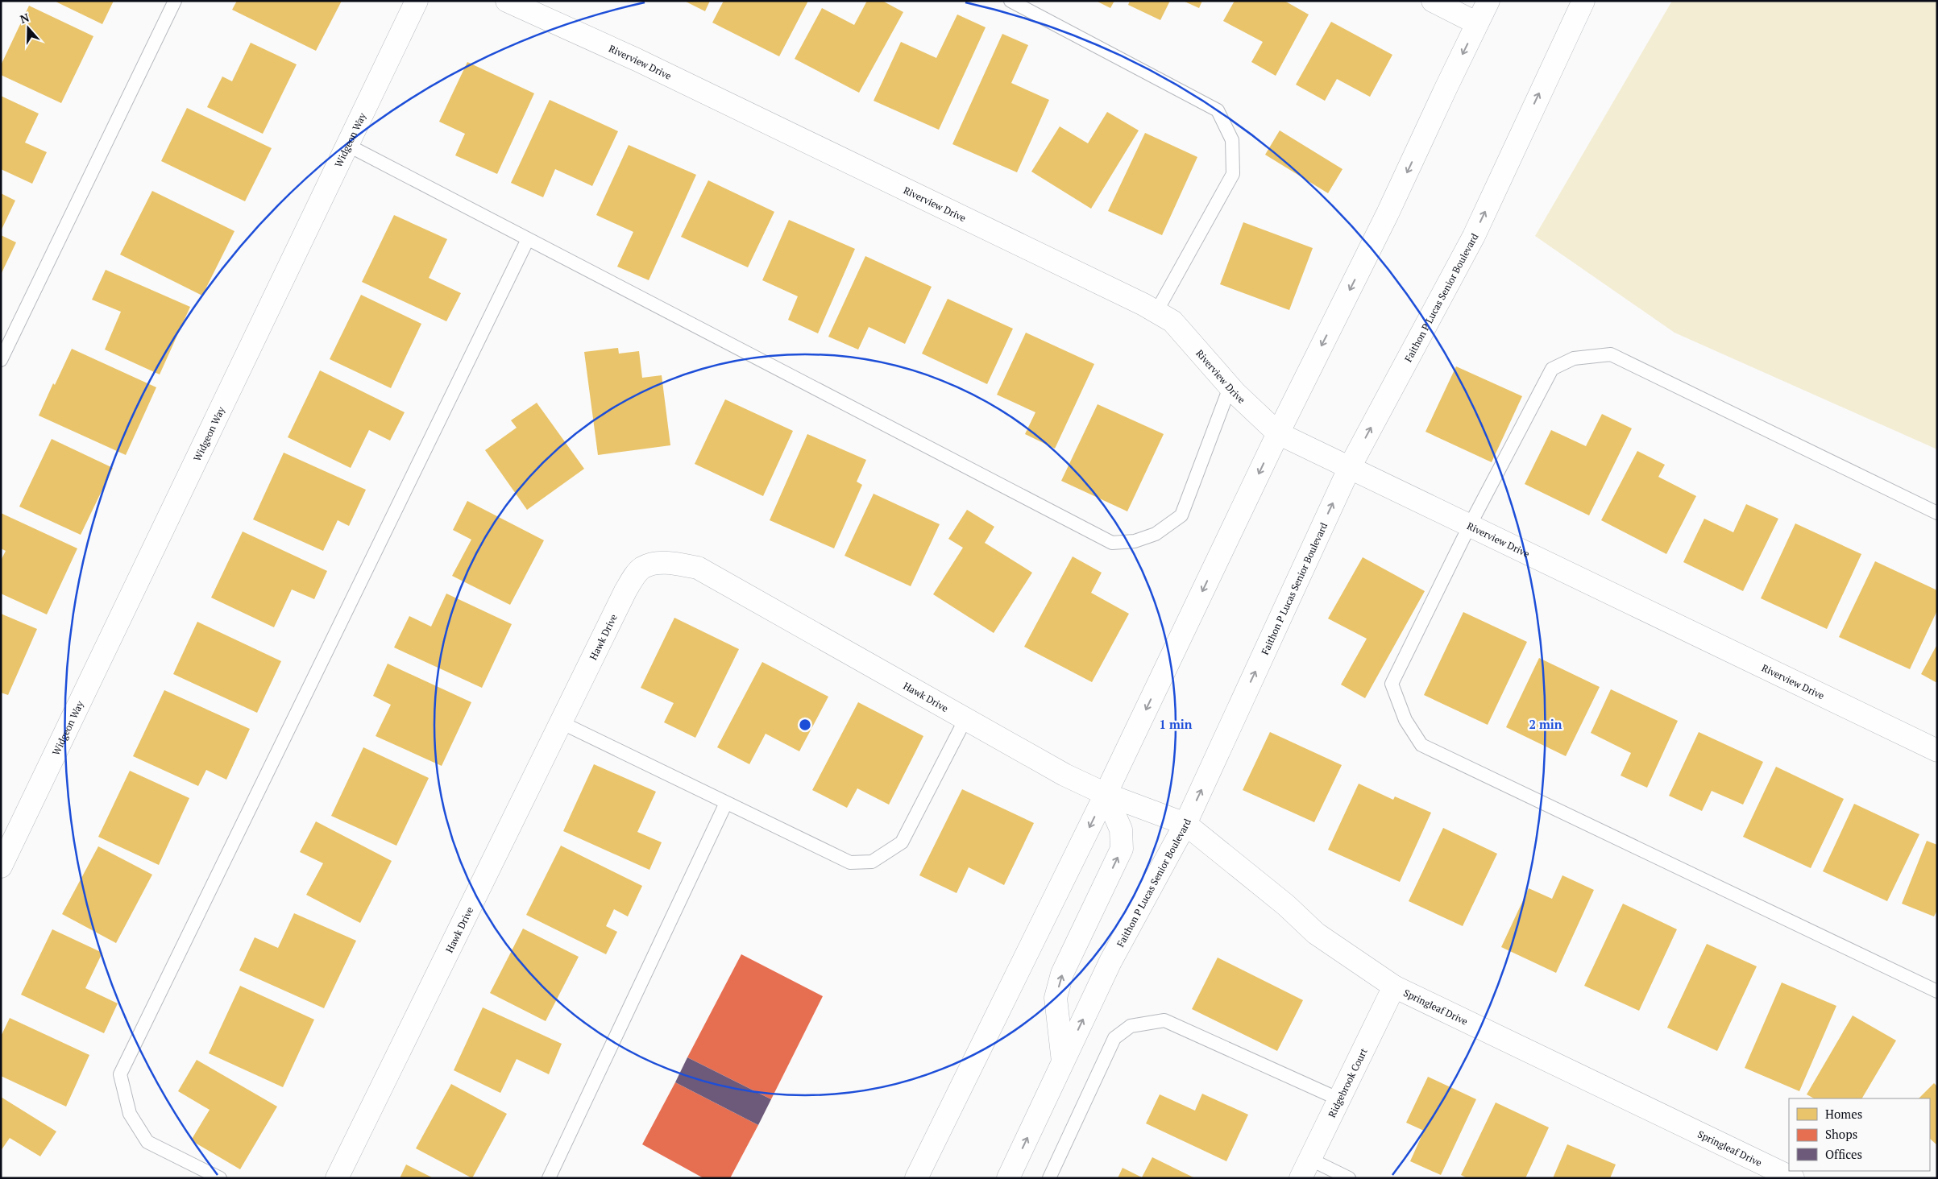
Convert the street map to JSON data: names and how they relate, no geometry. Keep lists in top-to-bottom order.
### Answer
{
  "streets": {
    "street": [
      "Riverview Drive",
      "Widgeon Way",
      "Faithon P Lucas Senior Boulevard",
      "Hawk Drive",
      "Springleaf Drive",
      "Ridgebrook Court"
    ]
  },
  "crossings": [
    ["Riverview Drive", "Faithon P Lucas Senior Boulevard"],
    ["Faithon P Lucas Senior Boulevard", "Springleaf Drive"],
    ["Hawk Drive", "Springleaf Drive"],
    ["Springleaf Drive", "Ridgebrook Court"]
  ],
  "legend": ["Homes", "Shops", "Offices"],
  "north": "top",
  "rings": ["1 min", "2 min"]
}
